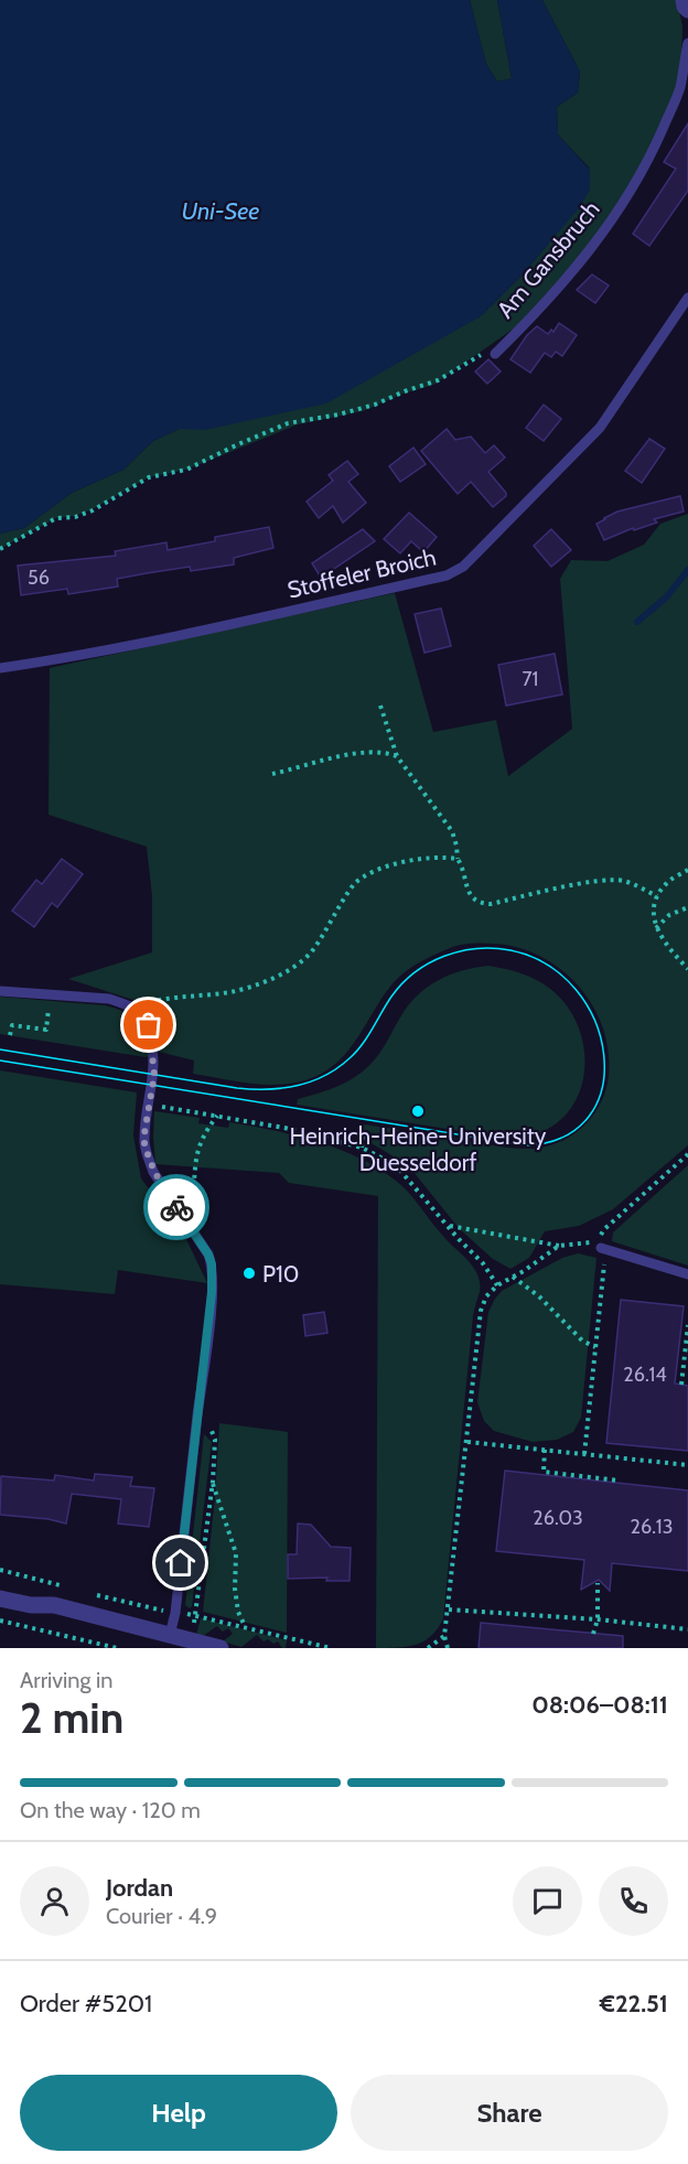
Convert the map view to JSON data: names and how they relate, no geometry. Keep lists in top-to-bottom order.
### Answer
{
  "streets": {
    "lane": ["Am Gansbruch", "Stoffeler Broich"]
  },
  "water": ["Uni-See"],
  "places": ["Heinrich-Heine-University Duesseldorf", "P10"],
  "house_numbers": [
    "56",
    "71",
    "26.14",
    "26.03",
    "26.13"
  ],
  "page": {
    "heading": ["2 min", "Arriving in", "08:06–08:11"],
    "panel": [
      "Jordan",
      "Courier · 4.9",
      "Order #5201",
      "€22.51"
    ],
    "bar": "On the way · 120 m",
    "buttons": ["Help", "Share"]
  }
}
